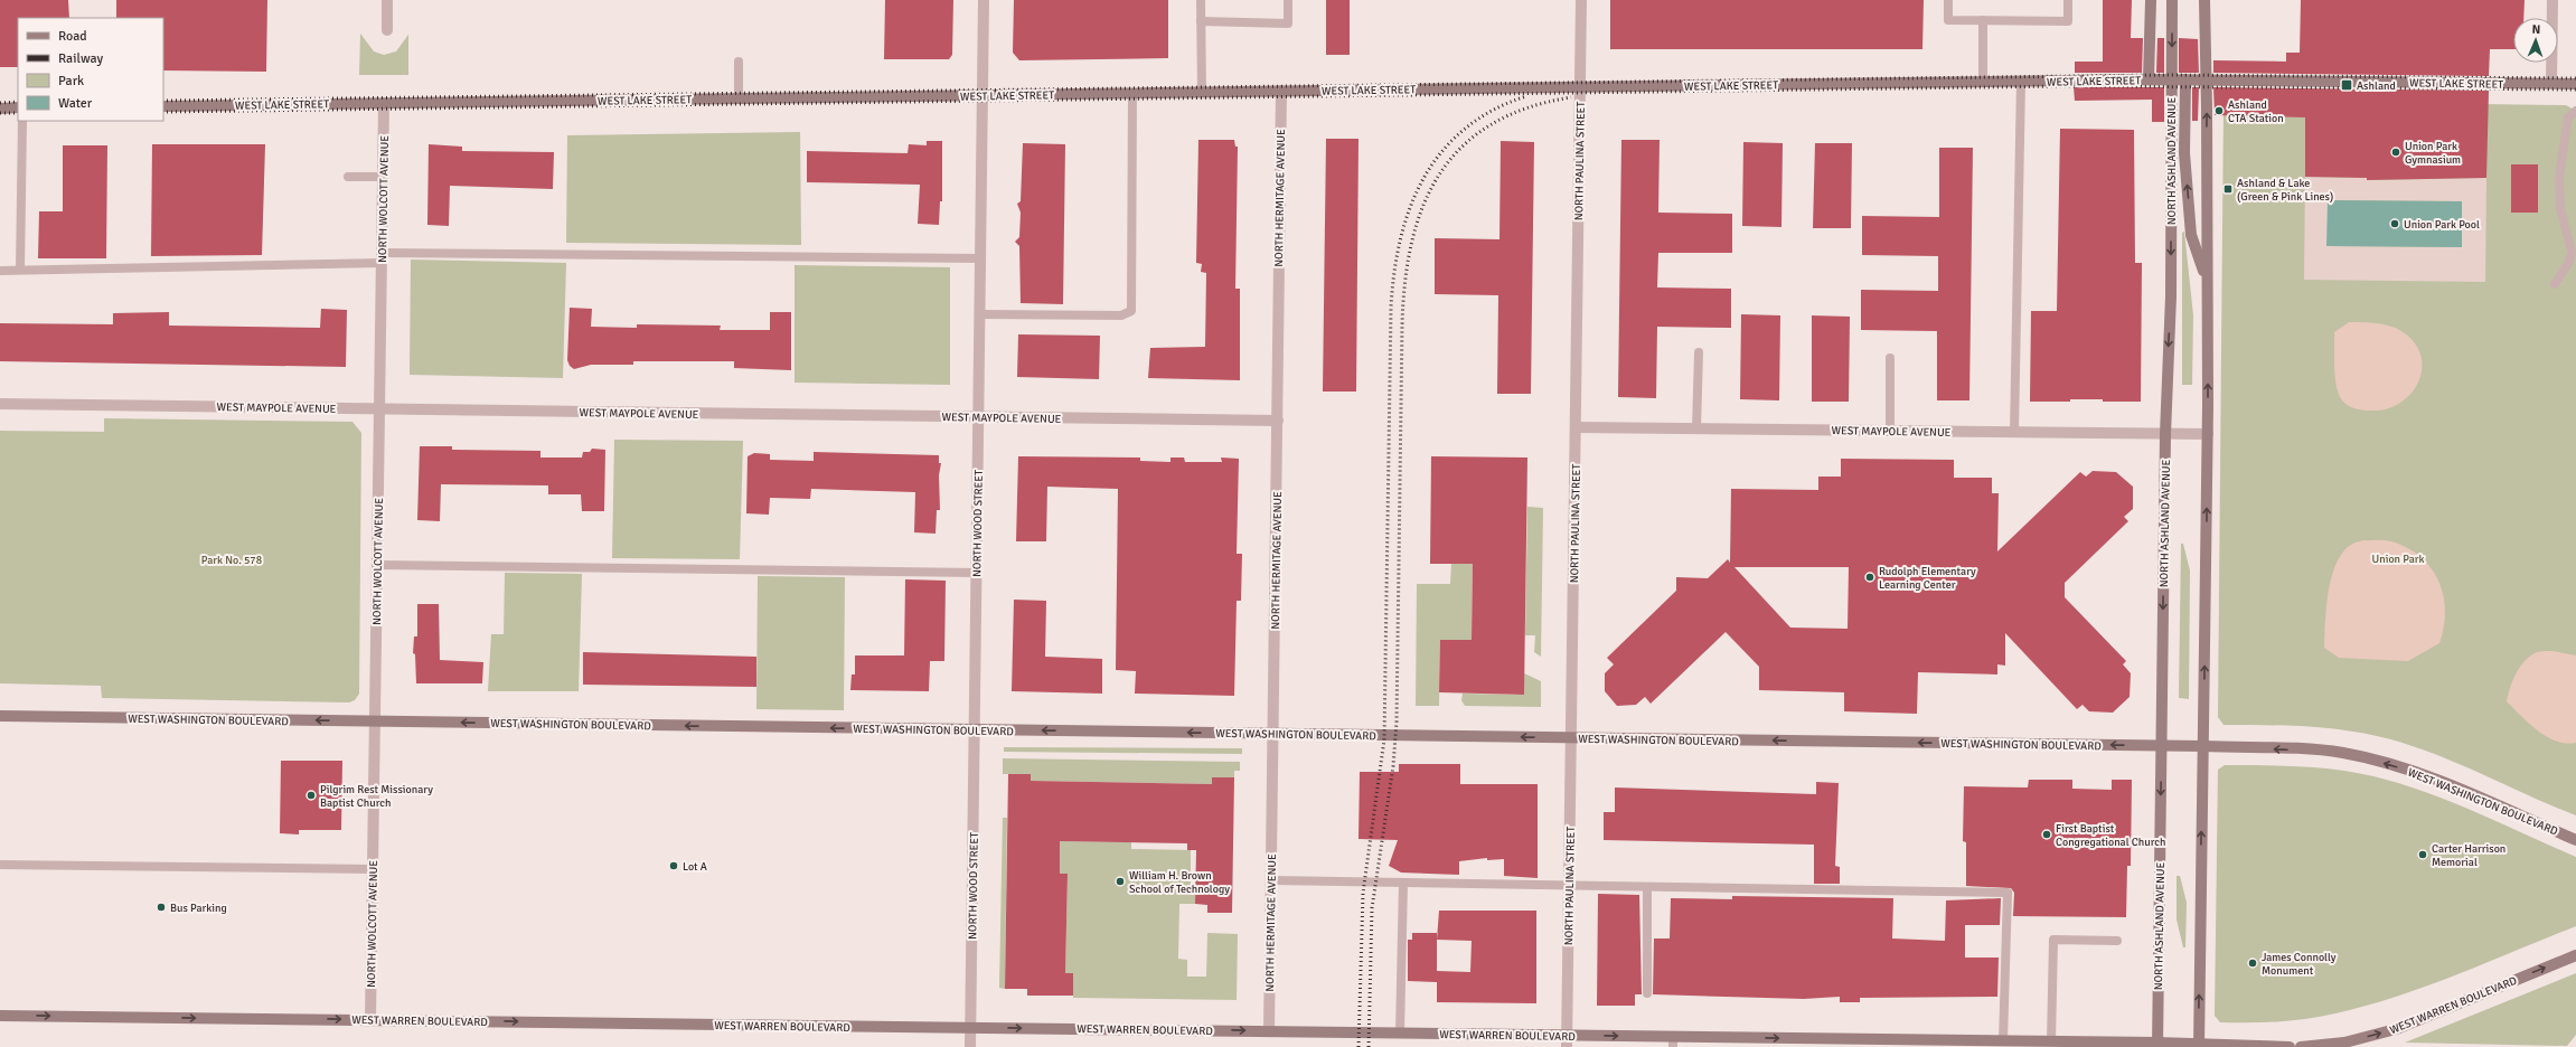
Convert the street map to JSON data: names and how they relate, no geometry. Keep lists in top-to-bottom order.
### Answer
{
  "streets": {
    "street": [
      "WEST LAKE STREET",
      "NORTH PAULINA STREET",
      "NORTH ASHLAND AVENUE",
      "NORTH HERMITAGE AVENUE",
      "NORTH WOLCOTT AVENUE",
      "WEST MAYPOLE AVENUE",
      "NORTH WOOD STREET",
      "WEST WASHINGTON BOULEVARD",
      "WEST WARREN BOULEVARD"
    ]
  },
  "crossings": [
    ["WEST LAKE STREET", "NORTH PAULINA STREET"],
    ["WEST LAKE STREET", "NORTH ASHLAND AVENUE"],
    ["WEST LAKE STREET", "NORTH HERMITAGE AVENUE"],
    ["WEST LAKE STREET", "NORTH WOLCOTT AVENUE"],
    ["WEST LAKE STREET", "NORTH WOOD STREET"],
    ["NORTH PAULINA STREET", "WEST MAYPOLE AVENUE"],
    ["NORTH PAULINA STREET", "WEST WASHINGTON BOULEVARD"],
    ["NORTH PAULINA STREET", "WEST WARREN BOULEVARD"],
    ["NORTH ASHLAND AVENUE", "WEST MAYPOLE AVENUE"],
    ["NORTH ASHLAND AVENUE", "WEST WASHINGTON BOULEVARD"],
    ["NORTH ASHLAND AVENUE", "WEST WARREN BOULEVARD"],
    ["NORTH HERMITAGE AVENUE", "WEST MAYPOLE AVENUE"],
    ["NORTH HERMITAGE AVENUE", "WEST WASHINGTON BOULEVARD"],
    ["NORTH HERMITAGE AVENUE", "WEST WARREN BOULEVARD"],
    ["NORTH WOLCOTT AVENUE", "WEST MAYPOLE AVENUE"],
    ["NORTH WOLCOTT AVENUE", "WEST WASHINGTON BOULEVARD"],
    ["NORTH WOLCOTT AVENUE", "WEST WARREN BOULEVARD"],
    ["WEST MAYPOLE AVENUE", "NORTH WOOD STREET"],
    ["NORTH WOOD STREET", "WEST WASHINGTON BOULEVARD"],
    ["NORTH WOOD STREET", "WEST WARREN BOULEVARD"]
  ],
  "one_way": ["WEST WASHINGTON BOULEVARD", "WEST WARREN BOULEVARD"],
  "parks": ["Union Park", "Park No. 578"],
  "places": {
    "transit": ["Ashland", "Ashland & Lake (Green & Pink Lines)"],
    "other": [
      "Ashland CTA Station",
      "Union Park Gymnasium",
      "Union Park Pool",
      "Rudolph Elementary Learning Center",
      "Pilgrim Rest Missionary Baptist Church",
      "First Baptist Congregational Church",
      "Carter Harrison Memorial",
      "Lot A",
      "William H. Brown School of Technology",
      "Bus Parking",
      "James Connolly Monument"
    ]
  },
  "legend": [
    "Road",
    "Railway",
    "Park",
    "Water"
  ],
  "north": "top"
}
